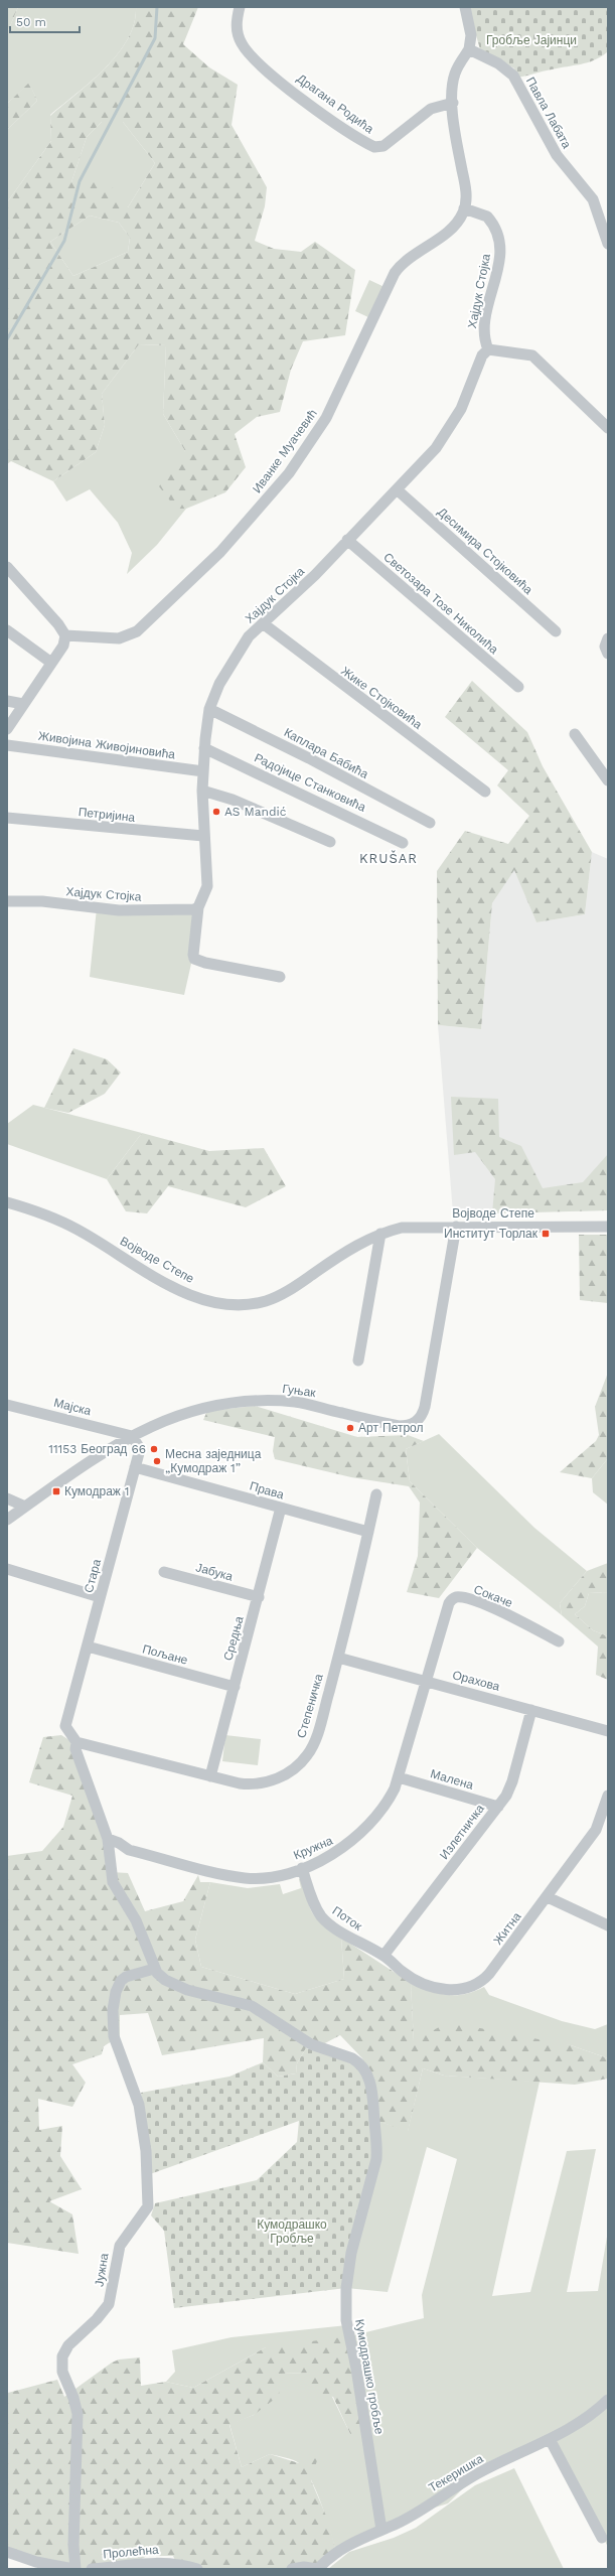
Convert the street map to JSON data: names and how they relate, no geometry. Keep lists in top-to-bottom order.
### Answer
{
  "streets": {
    "street": [
      "Драгана Родића",
      "Павла Лабата",
      "Хајдук Стојка",
      "Иванке Муачевић",
      "Десимира Стојковића",
      "Светозара Тозе Николића",
      "Жике Стојковића",
      "Живојина Живојиновића",
      "Каплара Бабића",
      "Радојице Станковића",
      "Петријина",
      "Војводе Степе",
      "Гуњак",
      "Мајска",
      "Права",
      "Јабука",
      "Стара",
      "Сокаче",
      "Средња",
      "Пољане",
      "Орахова",
      "Степеничка",
      "Малена",
      "Излетничка",
      "Кружна",
      "Поток",
      "Житна",
      "Јужна",
      "Кумодрашко гробље",
      "Текеришка",
      "Пролећна"
    ]
  },
  "crossings": [
    ["Хајдук Стојка", "Иванке Муачевић"],
    ["Хајдук Стојка", "Десимира Стојковића"],
    ["Хајдук Стојка", "Светозара Тозе Николића"],
    ["Хајдук Стојка", "Жике Стојковића"],
    ["Хајдук Стојка", "Живојина Живојиновића"],
    ["Хајдук Стојка", "Каплара Бабића"],
    ["Хајдук Стојка", "Радојице Станковића"],
    ["Хајдук Стојка", "Петријина"],
    ["Војводе Степе", "Гуњак"],
    ["Гуњак", "Мајска"],
    ["Гуњак", "Стара"],
    ["Мајска", "Стара"],
    ["Права", "Стара"],
    ["Права", "Средња"],
    ["Права", "Степеничка"],
    ["Јабука", "Средња"],
    ["Стара", "Пољане"],
    ["Стара", "Степеничка"],
    ["Сокаче", "Орахова"],
    ["Сокаче", "Кружна"],
    ["Средња", "Пољане"],
    ["Средња", "Степеничка"],
    ["Орахова", "Степеничка"],
    ["Орахова", "Излетничка"],
    ["Орахова", "Кружна"],
    ["Малена", "Излетничка"],
    ["Малена", "Кружна"],
    ["Излетничка", "Поток"],
    ["Излетничка", "Житна"],
    ["Кружна", "Поток"],
    ["Поток", "Житна"],
    ["Јужна", "Кумодрашко гробље"],
    ["Кумодрашко гробље", "Текеришка"]
  ],
  "districts": ["KRUŠAR"],
  "parks": ["Гробље Јајинци", "Кумодрашко Гробље"],
  "places": {
    "other": [
      "AS Mandić",
      "Арт Петрол",
      "11153 Београд 66",
      "Месна заједница „Кумодраж 1”"
    ],
    "transit": ["Институт Торлак", "Кумодраж 1"]
  },
  "scale_bar": "50 m"
}
